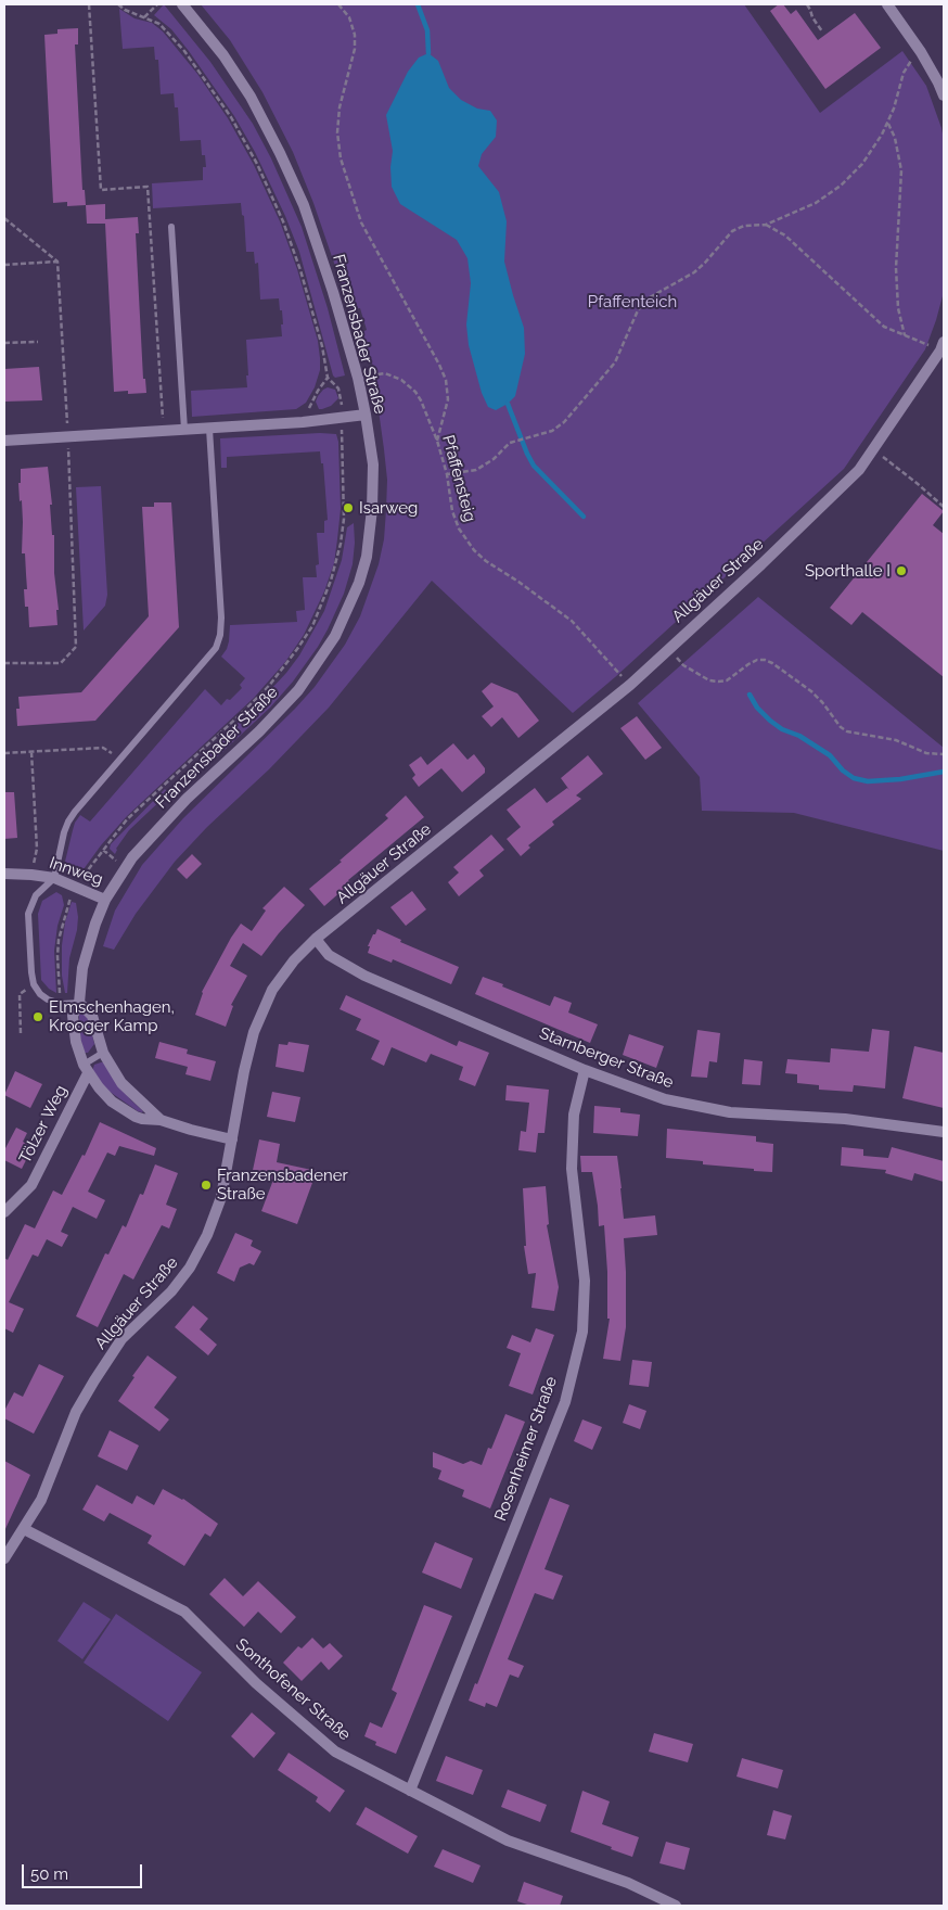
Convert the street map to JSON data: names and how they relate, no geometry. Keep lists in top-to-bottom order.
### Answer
{
  "streets": {
    "street": [
      "Franzensbader Straße",
      "Allgäuer Straße",
      "Innweg",
      "Starnberger Straße",
      "Tölzer Weg",
      "Rosenheimer Straße",
      "Sonthofener Straße"
    ],
    "path": ["Pfaffensteig"]
  },
  "crossings": [
    ["Franzensbader Straße", "Pfaffensteig"],
    ["Franzensbader Straße", "Allgäuer Straße"],
    ["Franzensbader Straße", "Innweg"],
    ["Franzensbader Straße", "Tölzer Weg"],
    ["Pfaffensteig", "Allgäuer Straße"],
    ["Allgäuer Straße", "Starnberger Straße"],
    ["Allgäuer Straße", "Sonthofener Straße"],
    ["Starnberger Straße", "Rosenheimer Straße"],
    ["Rosenheimer Straße", "Sonthofener Straße"]
  ],
  "parks": ["Pfaffenteich"],
  "places": [
    "Isarweg",
    "Sporthalle I",
    "Elmschenhagen, Krooger Kamp",
    "Franzensbadener Straße"
  ],
  "scale_bar": "50 m"
}
